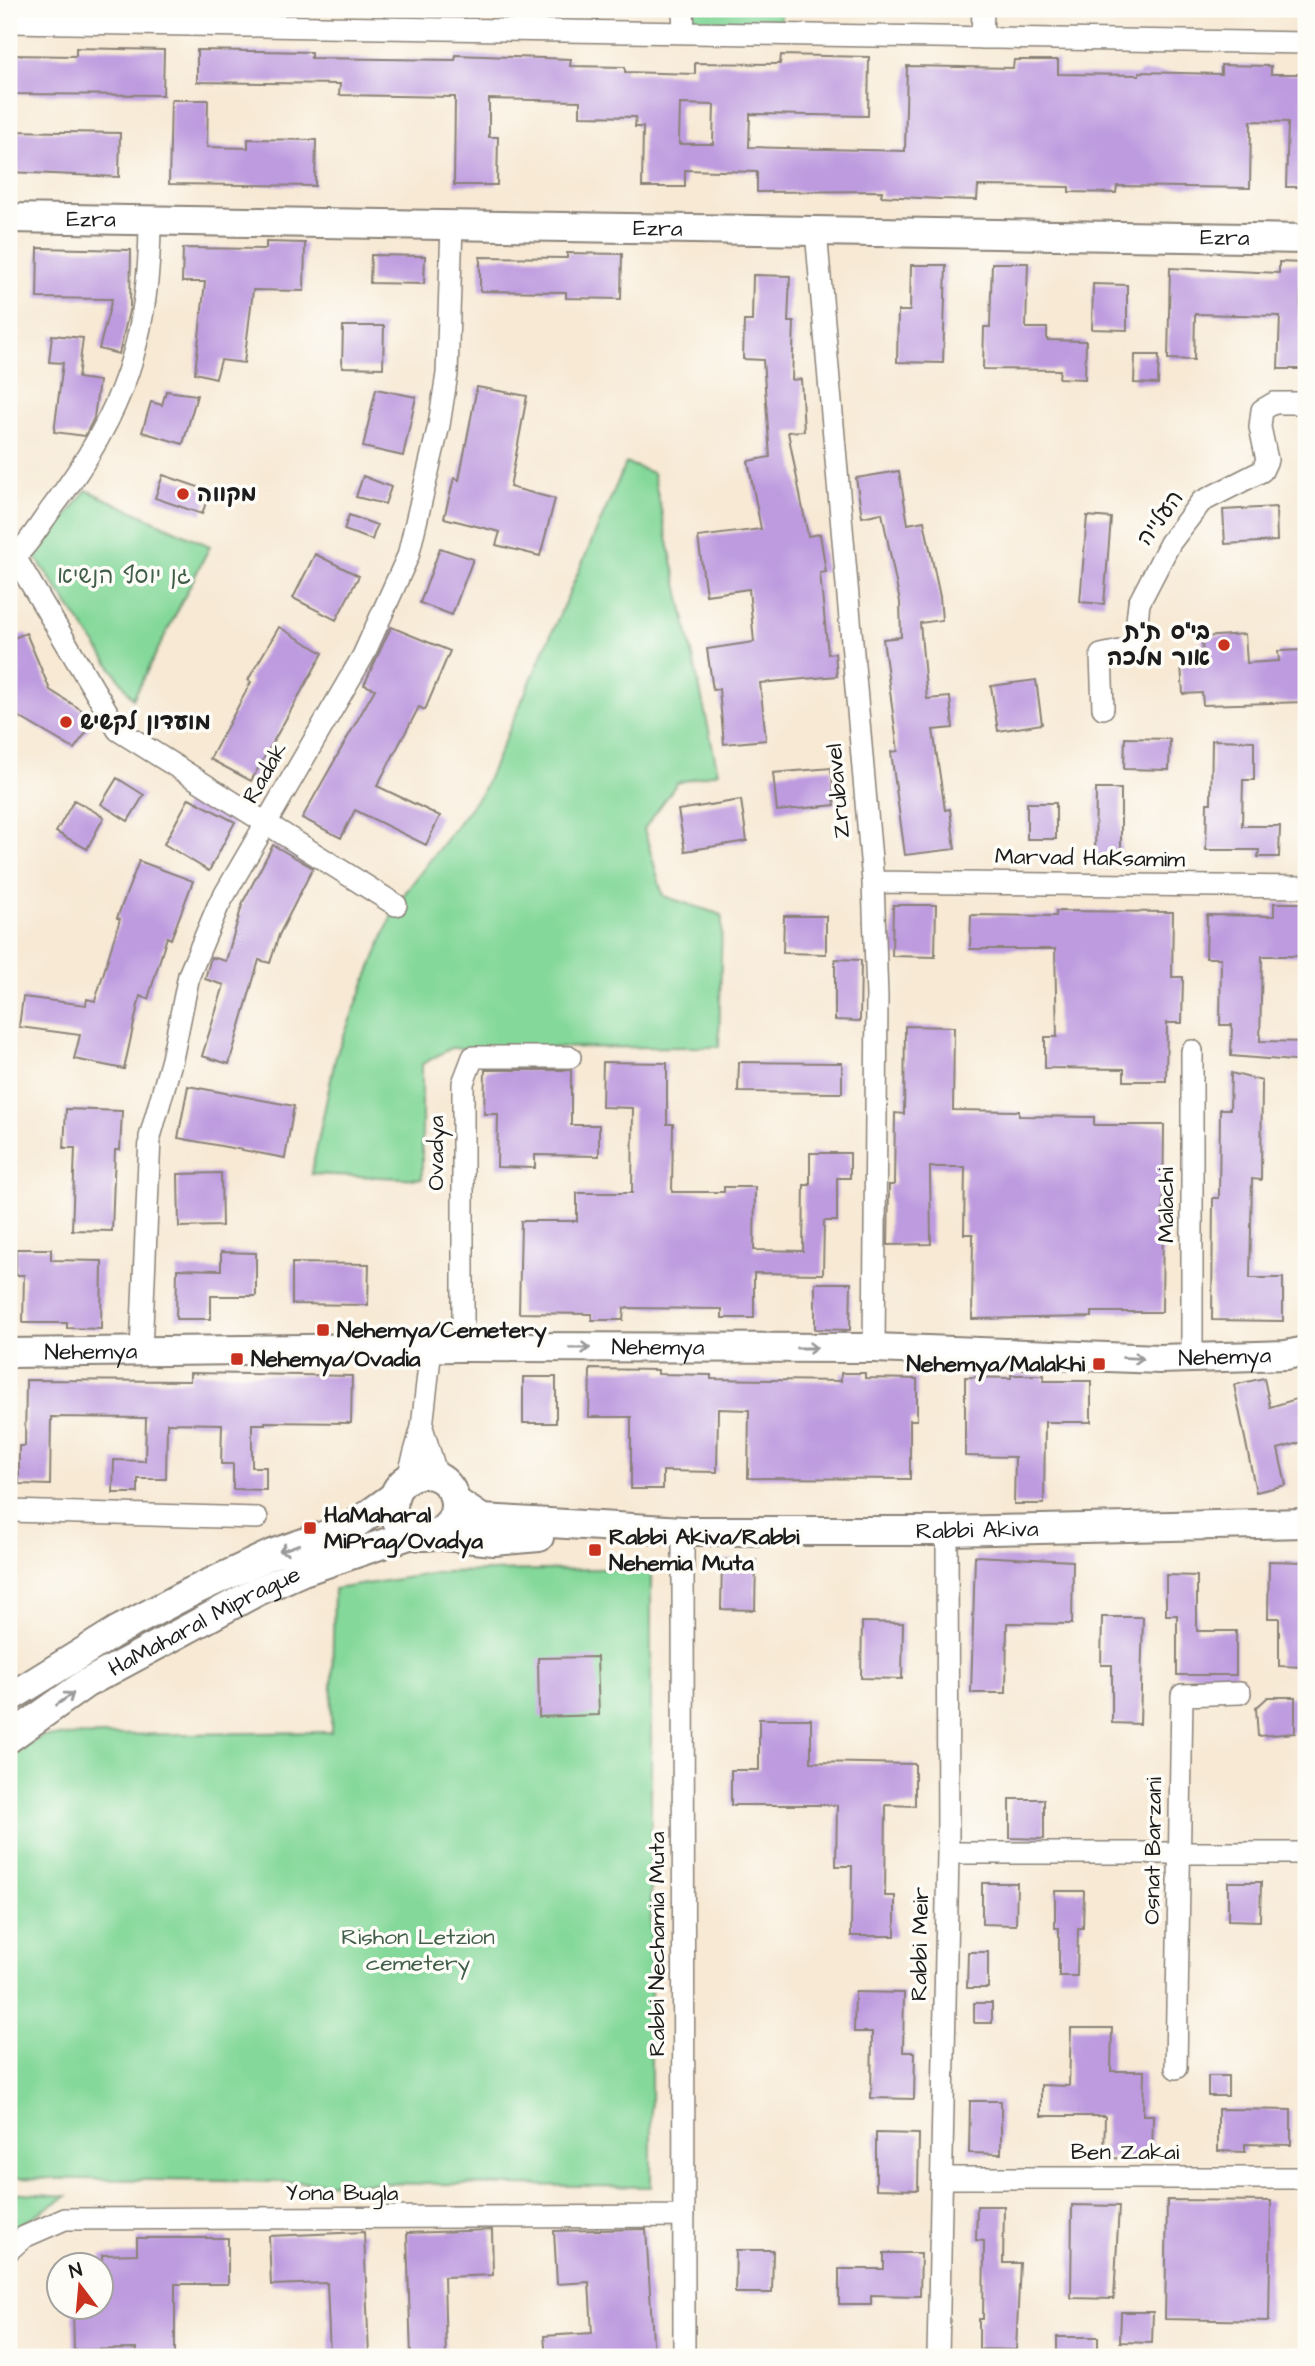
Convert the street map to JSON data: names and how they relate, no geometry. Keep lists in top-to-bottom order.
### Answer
{
  "streets": {
    "street": [
      "Ezra",
      "העלייה",
      "Radak",
      "Zrubavel",
      "Marvad HaKsamim",
      "Ovadya",
      "Malachi",
      "Nehemya",
      "Rabbi Akiva",
      "HaMaharal Miprague",
      "Osnat Barzani",
      "Rabbi Nechamia Muta",
      "Rabbi Meir",
      "Ben Zakai",
      "Yona Bugla"
    ]
  },
  "crossings": [
    ["Ezra", "Radak"],
    ["Ezra", "Zrubavel"],
    ["Radak", "Nehemya"],
    ["Zrubavel", "Marvad HaKsamim"],
    ["Zrubavel", "Nehemya"],
    ["Ovadya", "Nehemya"],
    ["Malachi", "Nehemya"],
    ["Rabbi Akiva", "HaMaharal Miprague"],
    ["Rabbi Akiva", "Rabbi Nechamia Muta"],
    ["Rabbi Akiva", "Rabbi Meir"],
    ["Rabbi Nechamia Muta", "Yona Bugla"],
    ["Rabbi Meir", "Ben Zakai"]
  ],
  "one_way": ["Nehemya"],
  "parks": ["גן יוסף הנשיא", "Rishon Letzion cemetery"],
  "places": {
    "other": ["מקווה", "בי\"ס ת\"ת אור מלכה", "מועדון לקשיש"],
    "transit": [
      "Nehemya/Cemetery",
      "Nehemya/Ovadia",
      "Nehemya/Malakhi",
      "HaMaharal MiPrag/Ovadya",
      "Rabbi Akiva/Rabbi Nehemia Muta"
    ]
  },
  "north": "top"
}
